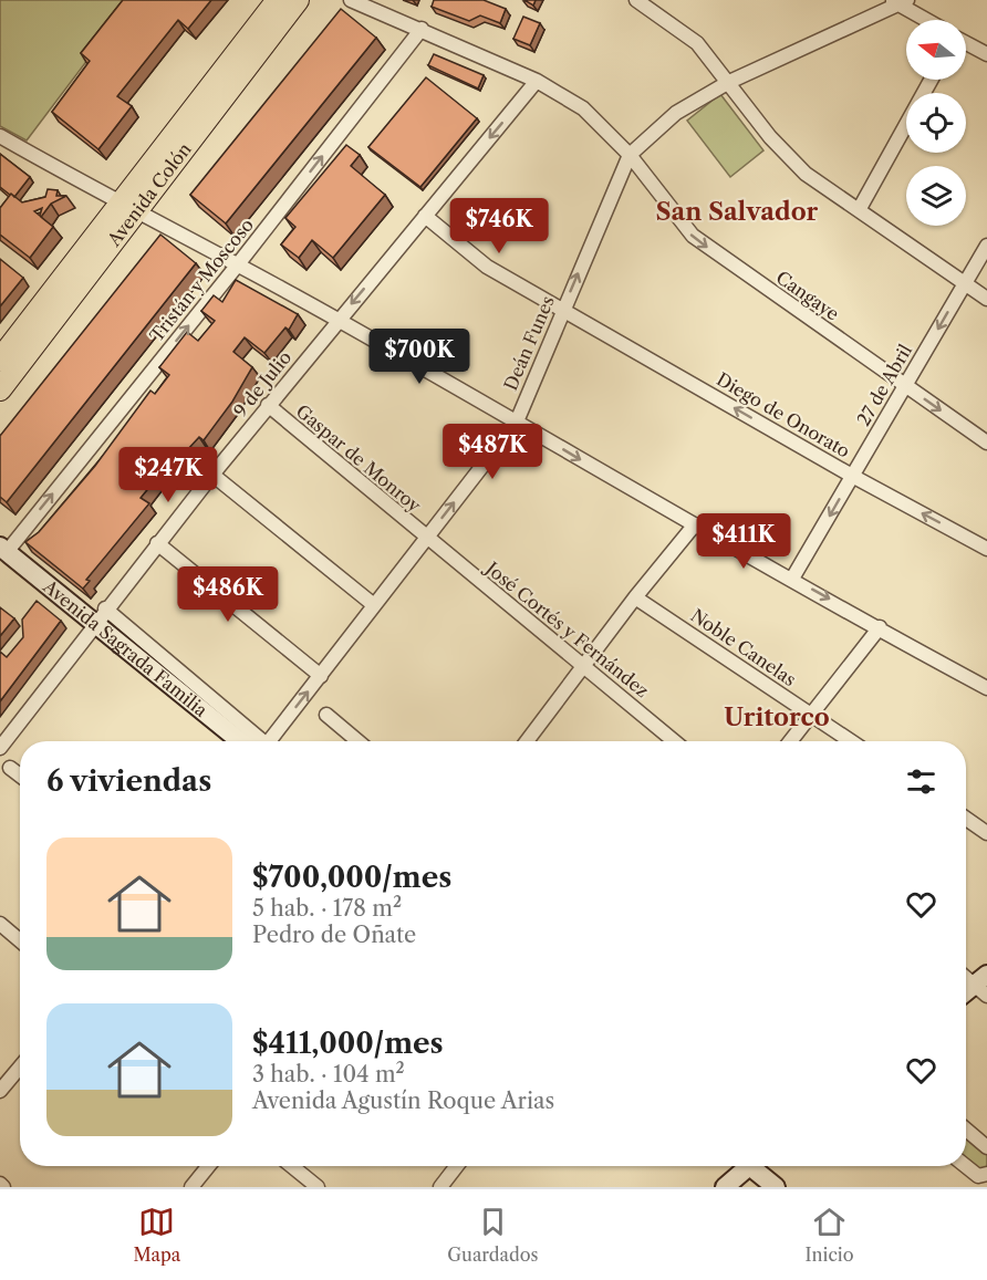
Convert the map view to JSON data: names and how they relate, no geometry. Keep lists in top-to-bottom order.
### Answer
{
  "streets": {
    "main road": ["Avenida Colón", "Avenida Sagrada Familia"],
    "street": [
      "Tristán y Moscoso",
      "Cangaye",
      "Deán Funes",
      "9 de Julio",
      "27 de Abril",
      "Diego de Onorato",
      "Gaspar de Monroy",
      "José Cortés y Fernández",
      "Noble Canelas"
    ]
  },
  "crossings": [
    ["Tristán y Moscoso", "Cangaye"],
    ["Tristán y Moscoso", "Avenida Sagrada Familia"],
    ["Cangaye", "Deán Funes"],
    ["Cangaye", "9 de Julio"],
    ["Cangaye", "27 de Abril"],
    ["Deán Funes", "Diego de Onorato"],
    ["Deán Funes", "Gaspar de Monroy"],
    ["Deán Funes", "José Cortés y Fernández"],
    ["9 de Julio", "Diego de Onorato"],
    ["9 de Julio", "Gaspar de Monroy"],
    ["9 de Julio", "Avenida Sagrada Familia"],
    ["27 de Abril", "Diego de Onorato"],
    ["Gaspar de Monroy", "José Cortés y Fernández"]
  ],
  "one_way": [
    "Tristán y Moscoso",
    "Deán Funes",
    "9 de Julio",
    "27 de Abril",
    "Diego de Onorato"
  ],
  "districts": ["San Salvador", "Uritorco"],
  "north": "left",
  "page": {
    "price": [
      "$746K",
      "$700K",
      "$487K",
      "$247K",
      "$411K",
      "$486K"
    ],
    "heading": "6 viviendas",
    "list": [
      {
        "name": "$700,000/mes",
        "note": "5 hab. · 178 m² · Pedro de Oñate"
      },
      {
        "name": "$411,000/mes",
        "note": "3 hab. · 104 m² · Avenida Agustín Roque Arias"
      }
    ],
    "tabs": ["Mapa", "Guardados", "Inicio"]
  }
}
